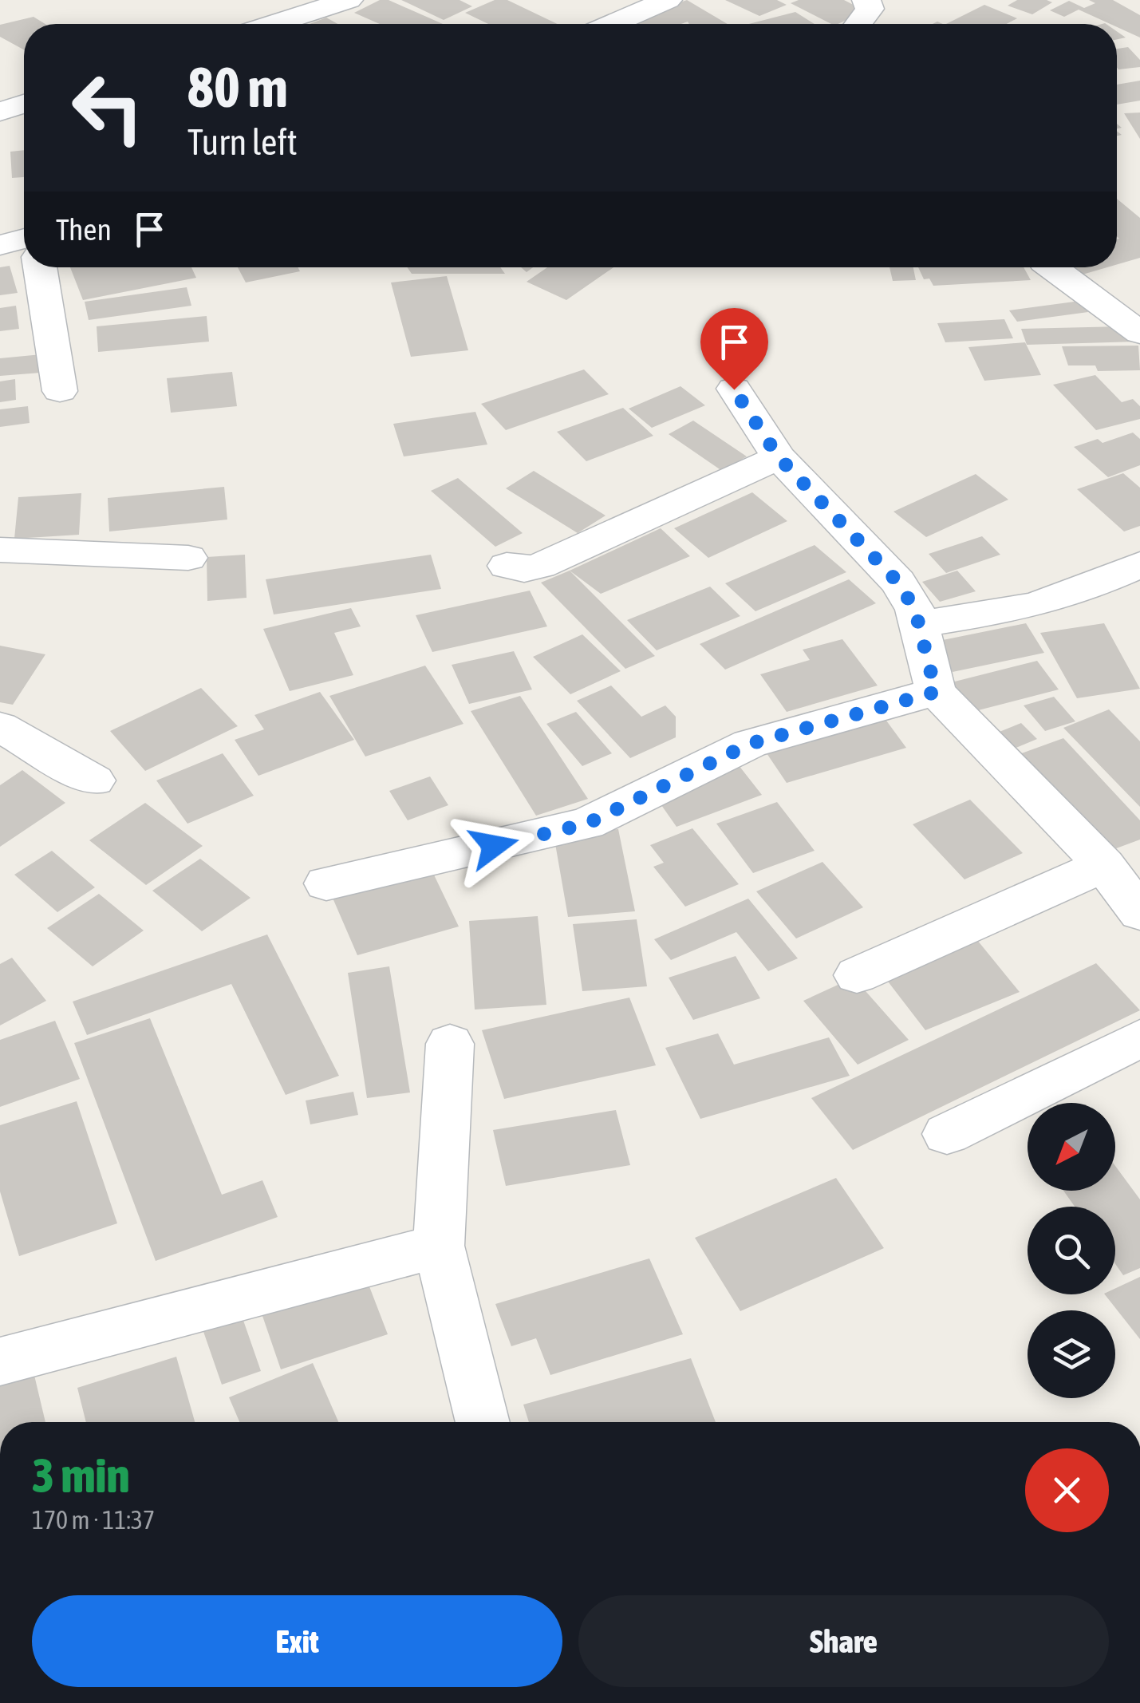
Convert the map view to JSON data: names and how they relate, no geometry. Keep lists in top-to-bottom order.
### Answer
{
  "north": "bottom left",
  "page": {
    "turn": ["80 m", "Turn left"],
    "then": "Then",
    "heading": ["3 min", "170 m · 11:37"],
    "buttons": ["Exit", "Share"]
  }
}
